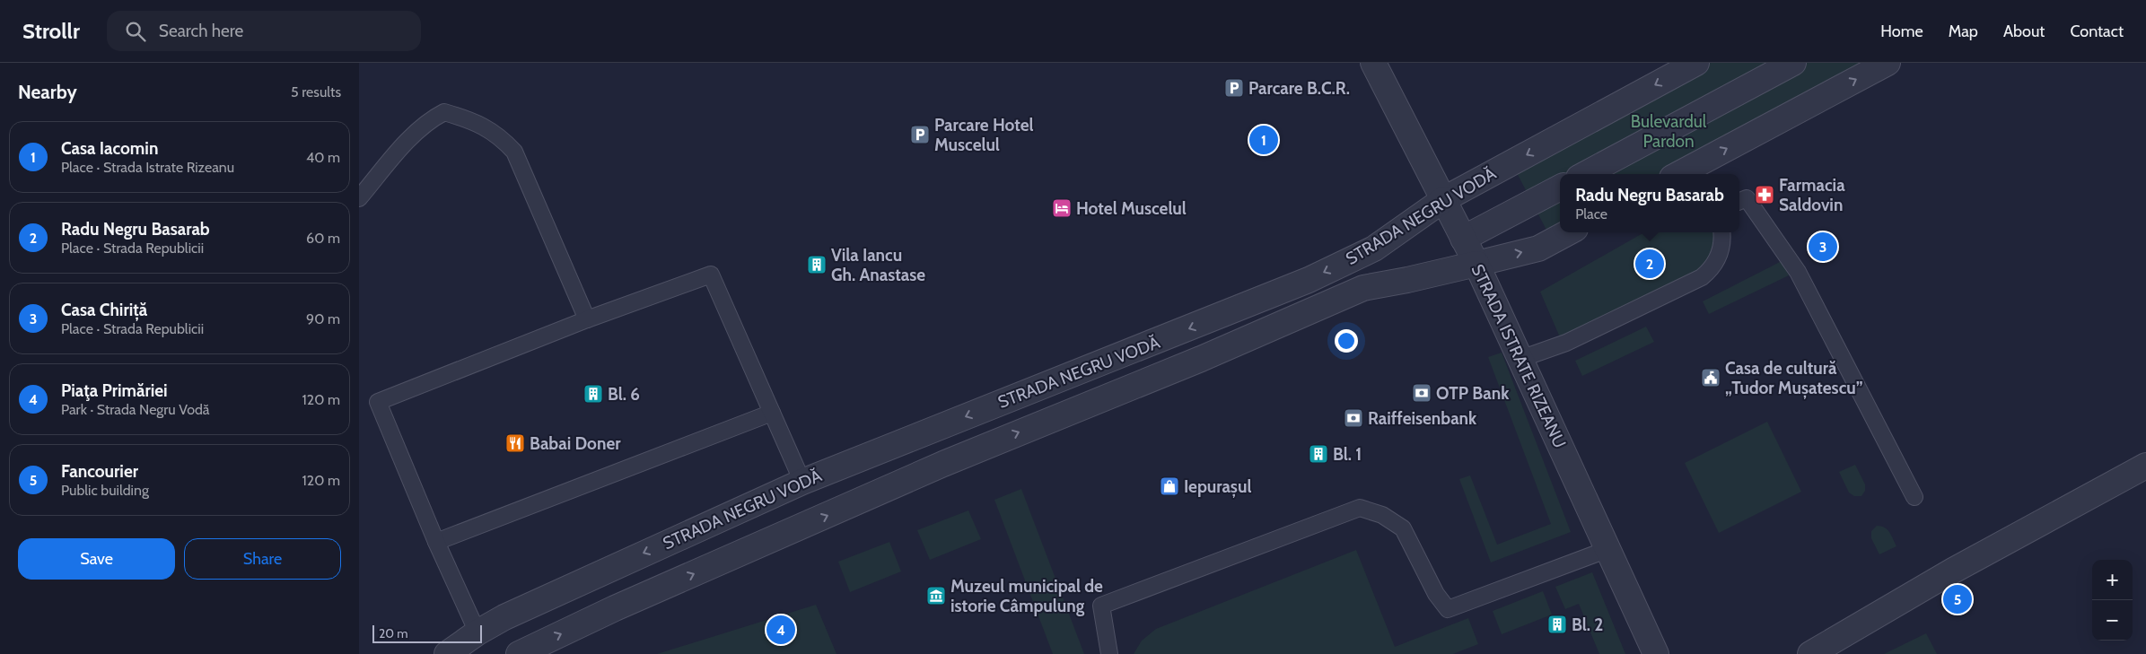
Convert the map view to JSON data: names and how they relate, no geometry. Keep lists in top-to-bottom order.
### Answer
{
  "streets": {
    "street": ["STRADA NEGRU VODĂ", "STRADA ISTRATE RIZEANU"]
  },
  "crossings": [
    ["STRADA NEGRU VODĂ", "STRADA ISTRATE RIZEANU"]
  ],
  "parks": ["Bulevardul Pardon"],
  "places": {
    "parking": ["Parcare B.C.R.", "Parcare Hotel Muscelul"],
    "pharmacy": ["Farmacia Saldovin"],
    "hotel": ["Hotel Muscelul"],
    "building": [
      "Vila Iancu Gh. Anastase",
      "Bl. 6",
      "Bl. 1",
      "Bl. 2"
    ],
    "public building": ["Casa de cultură „Tudor Mușatescu”"],
    "bank": ["OTP Bank", "Raiffeisenbank"],
    "restaurant": ["Babai Doner"],
    "shop": ["Iepurașul"],
    "museum": ["Muzeul municipal de istorie Câmpulung"]
  },
  "scale_bar": "20 m",
  "page": {
    "header": "Strollr",
    "search": "Search here",
    "nav": [
      "Home",
      "Map",
      "About",
      "Contact"
    ],
    "heading": ["Nearby", "5 results"],
    "list": [
      {
        "mark": "1",
        "name": "Casa Iacomin",
        "note": "Place · Strada Istrate Rizeanu",
        "value": "40 m"
      },
      {
        "mark": "2",
        "name": "Radu Negru Basarab",
        "note": "Place · Strada Republicii",
        "value": "60 m"
      },
      {
        "mark": "3",
        "name": "Casa Chiriță",
        "note": "Place · Strada Republicii",
        "value": "90 m"
      },
      {
        "mark": "4",
        "name": "Piaţa Primăriei",
        "note": "Park · Strada Negru Vodă",
        "value": "120 m"
      },
      {
        "mark": "5",
        "name": "Fancourier",
        "note": "Public building",
        "value": "120 m"
      }
    ],
    "pins": [
      "1",
      "3",
      "2",
      "5",
      "4"
    ],
    "popup": ["Radu Negru Basarab", "Place"],
    "buttons": ["Save", "Share"],
    "map_buttons": ["+", "−"],
    "scale": "20 m"
  }
}
